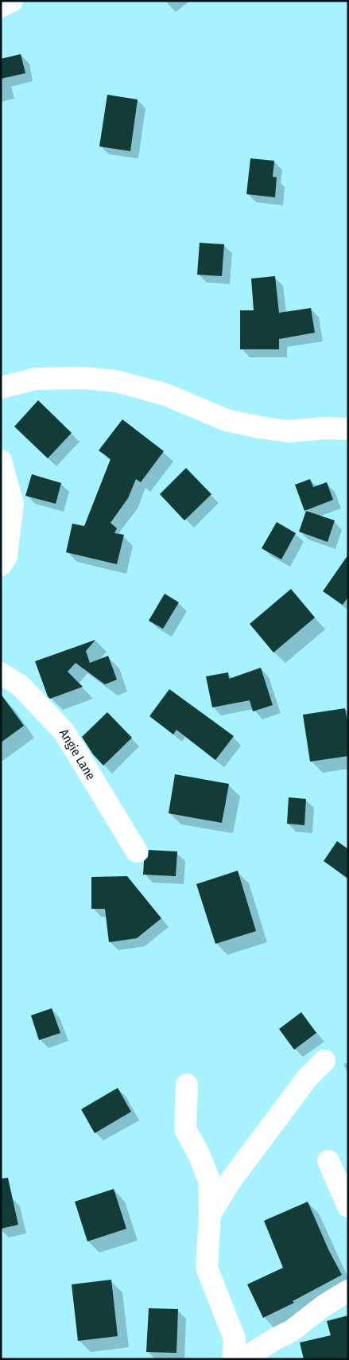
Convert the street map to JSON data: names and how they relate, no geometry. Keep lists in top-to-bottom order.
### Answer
{
  "streets": {
    "street": ["Angie Lane"]
  }
}
